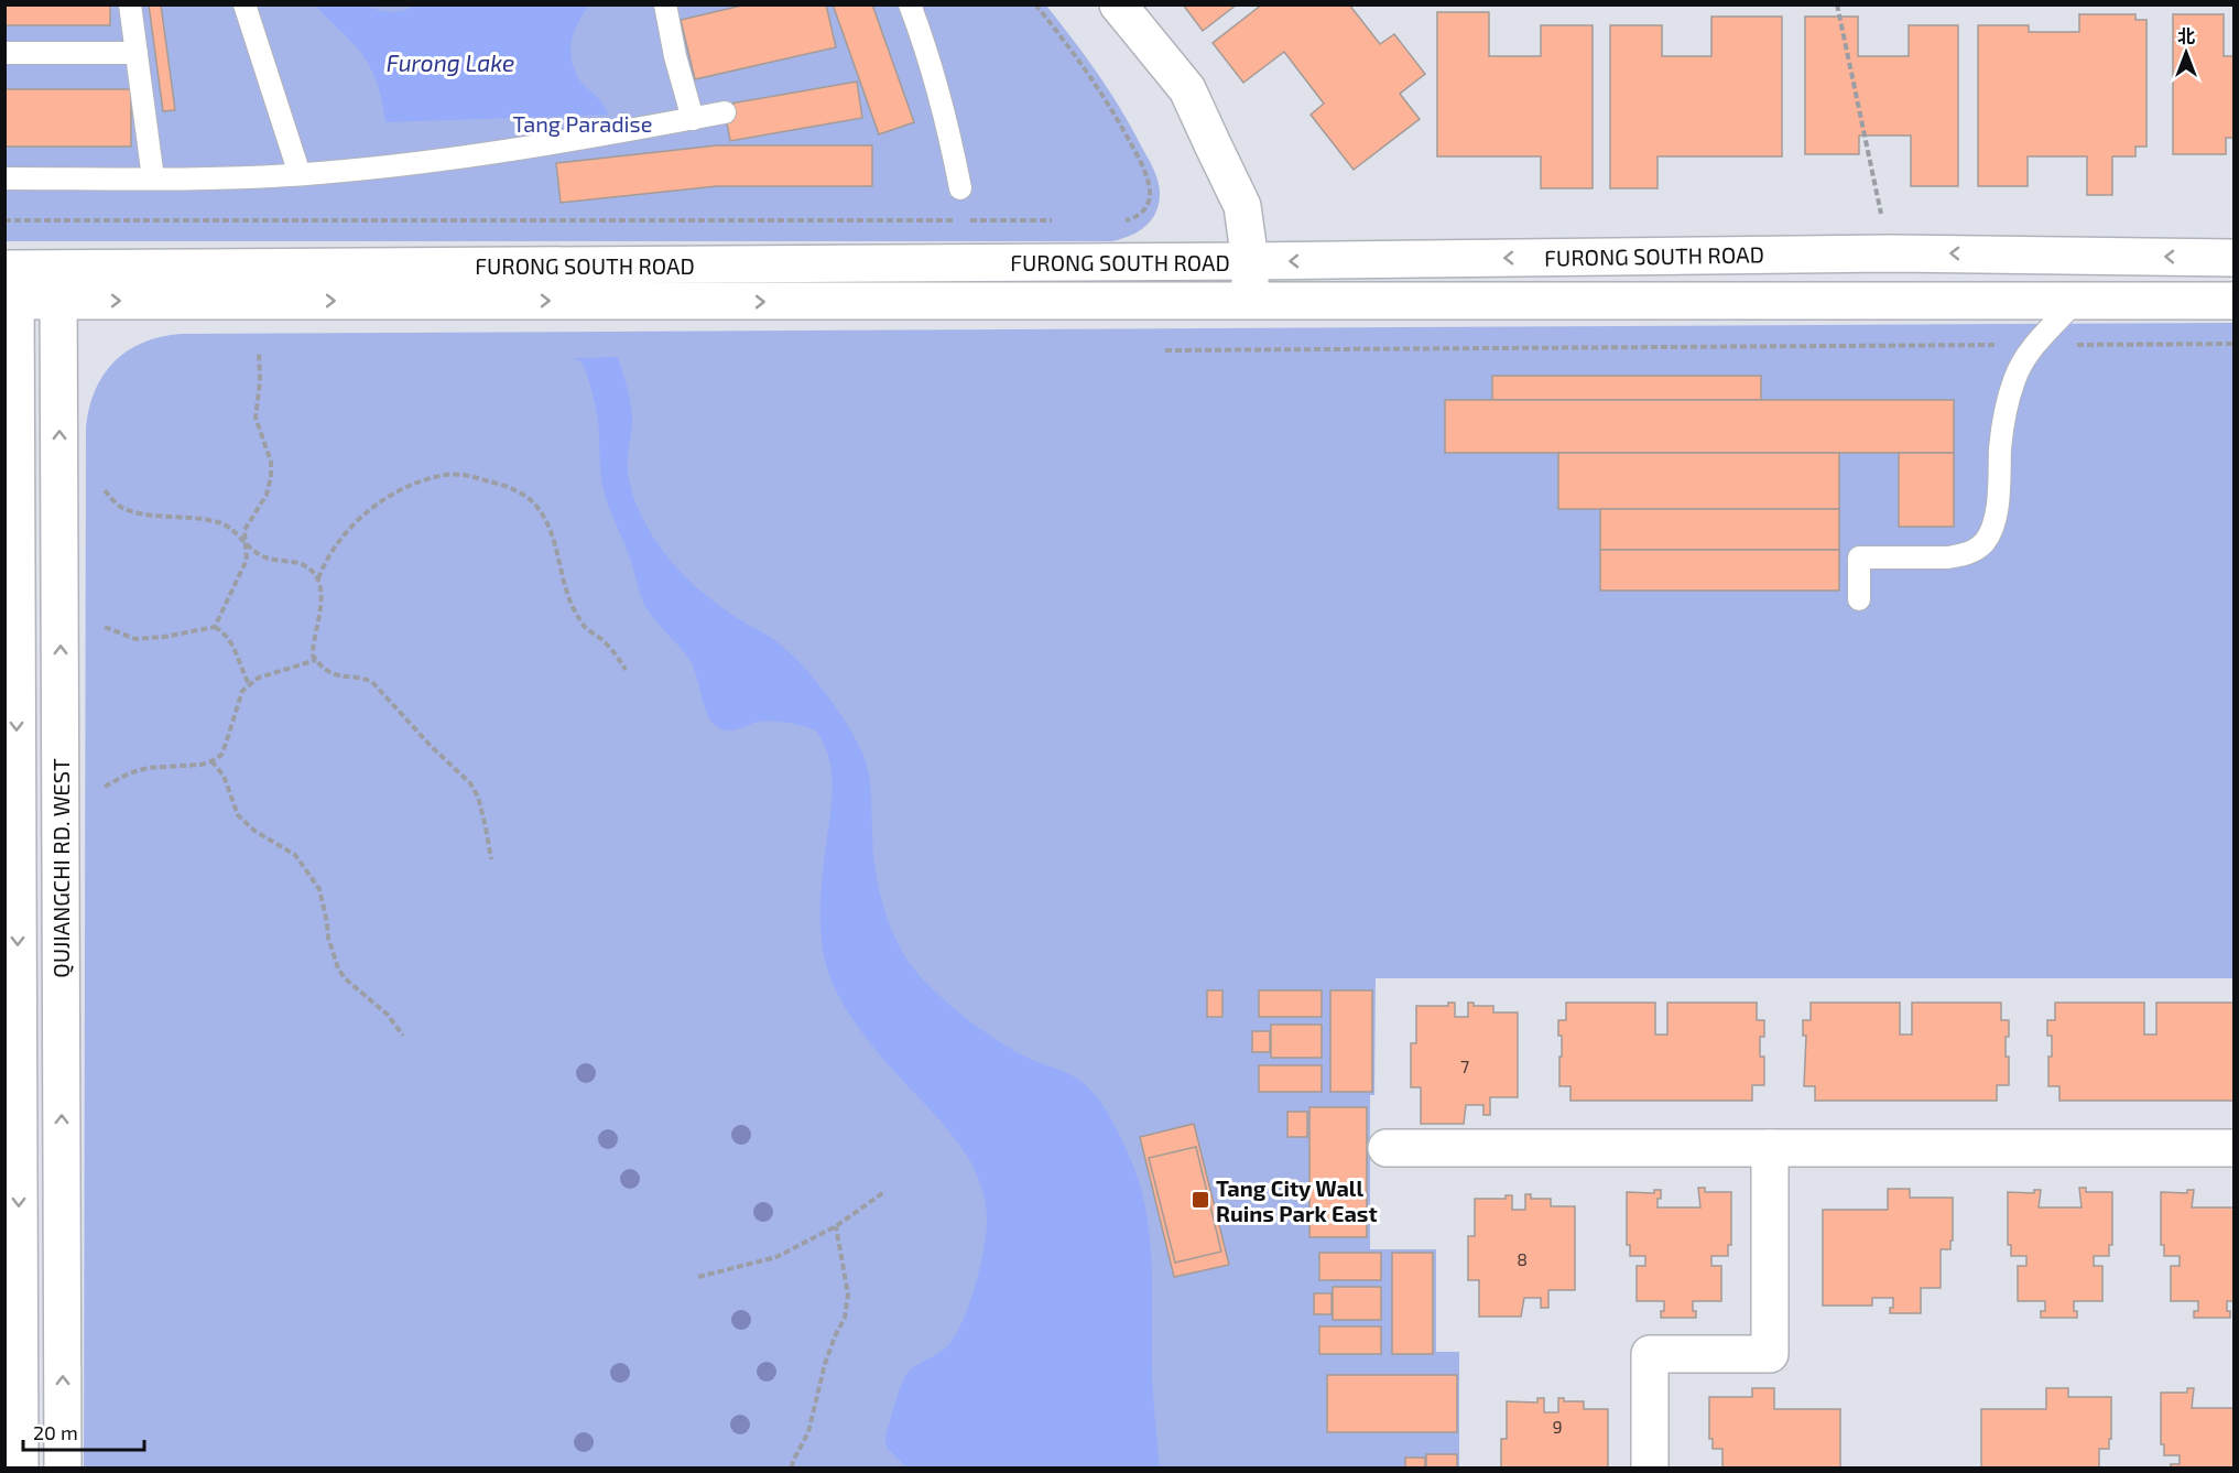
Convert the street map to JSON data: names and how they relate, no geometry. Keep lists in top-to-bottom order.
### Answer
{
  "streets": {
    "main road": ["FURONG SOUTH ROAD", "QUJIANGCHI RD. WEST"]
  },
  "crossings": [
    ["FURONG SOUTH ROAD", "QUJIANGCHI RD. WEST"]
  ],
  "water": ["Furong Lake"],
  "parks": ["Tang Paradise"],
  "places": {
    "transit": ["Tang City Wall Ruins Park East"]
  },
  "house_numbers": ["7", "8", "9"],
  "scale_bar": "20 m",
  "north": "top"
}
